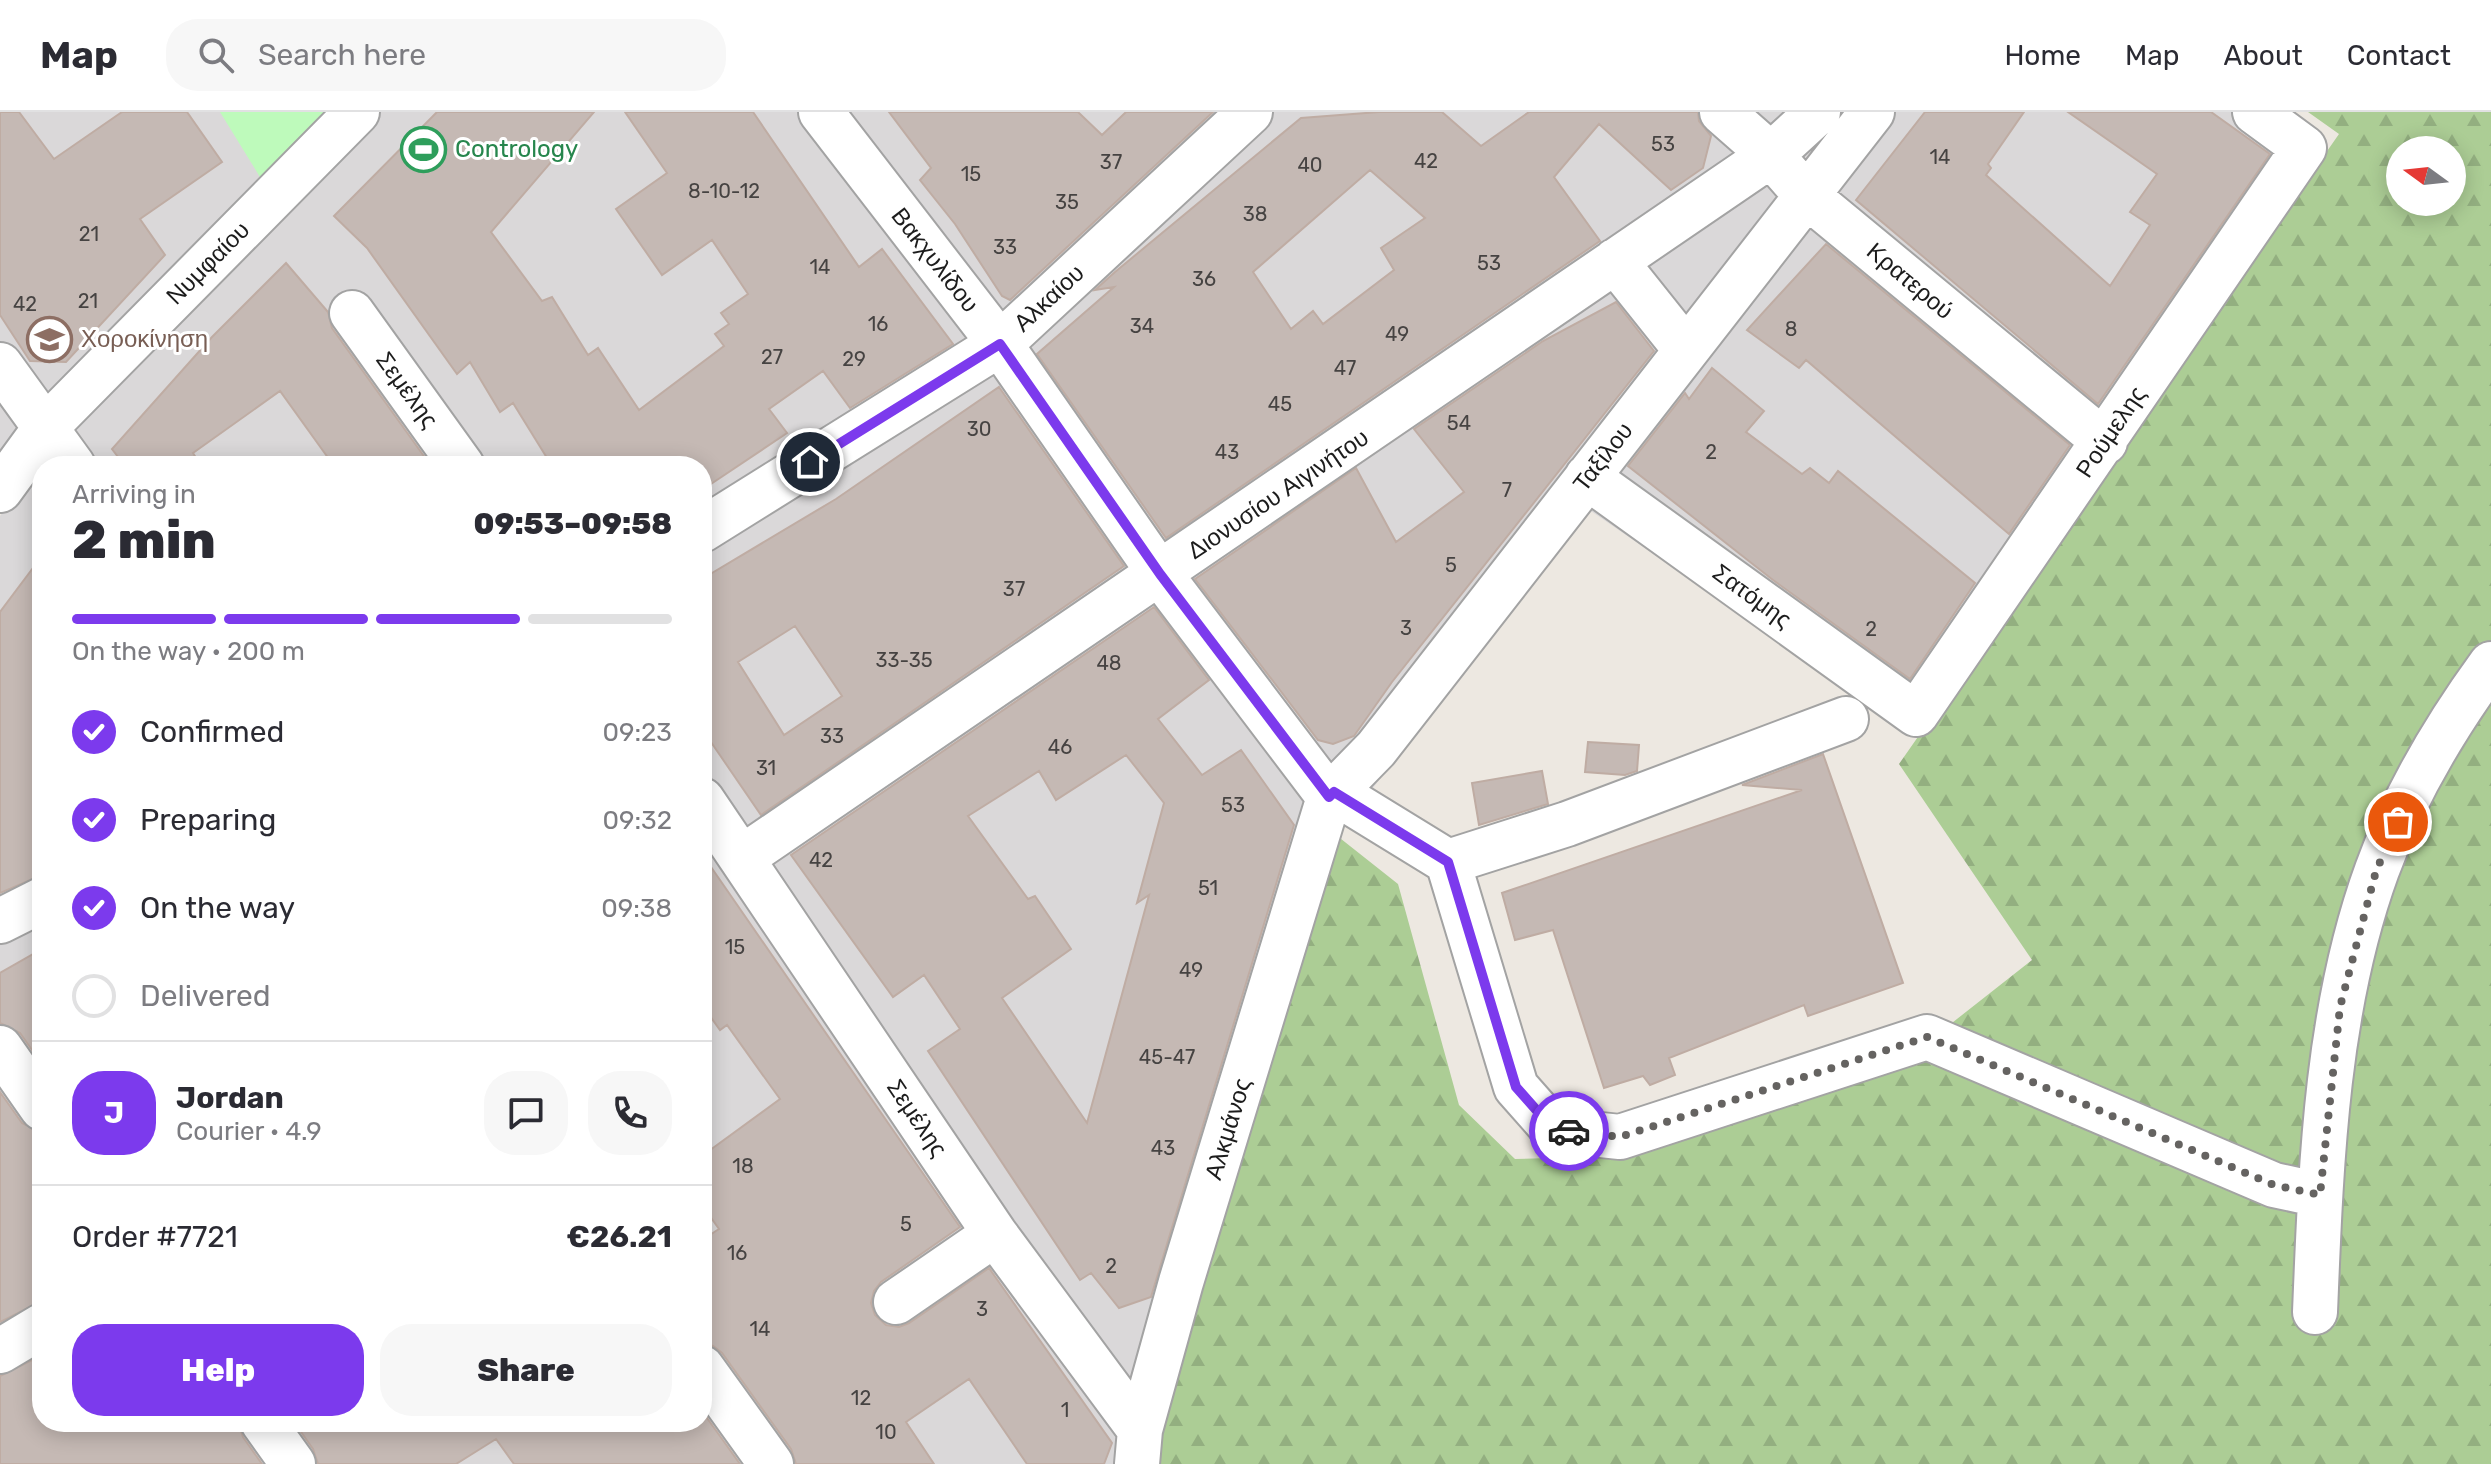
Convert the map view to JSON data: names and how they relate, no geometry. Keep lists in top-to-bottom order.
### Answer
{
  "streets": {
    "street": [
      "Βακχυλίδου",
      "Νυμφαίου",
      "Κρατερού",
      "Αλκαίου",
      "Σεμέλης",
      "Ρούμελης",
      "Ταξίλου",
      "Διονυσίου Αιγινήτου",
      "Σατόμης",
      "Αλκμάνος"
    ]
  },
  "crossings": [
    ["Βακχυλίδου", "Αλκαίου"],
    ["Βακχυλίδου", "Ταξίλου"],
    ["Βακχυλίδου", "Διονυσίου Αιγινήτου"],
    ["Βακχυλίδου", "Αλκμάνος"],
    ["Κρατερού", "Ρούμελης"],
    ["Κρατερού", "Ταξίλου"],
    ["Κρατερού", "Διονυσίου Αιγινήτου"],
    ["Σεμέλης", "Διονυσίου Αιγινήτου"],
    ["Σεμέλης", "Αλκμάνος"],
    ["Ρούμελης", "Σατόμης"],
    ["Ταξίλου", "Σατόμης"],
    ["Ταξίλου", "Αλκμάνος"]
  ],
  "places": {
    "sports": ["Contrology"],
    "school or university": ["Χοροκίνηση"]
  },
  "house_numbers": [
    "53",
    "14",
    "42",
    "37",
    "40",
    "15",
    "8-10-12",
    "35",
    "38",
    "21",
    "33",
    "53",
    "14",
    "36",
    "21",
    "42",
    "16",
    "34",
    "8",
    "49",
    "27",
    "29",
    "47",
    "45",
    "54",
    "30",
    "43",
    "2",
    "7",
    "5",
    "37",
    "3",
    "2",
    "33-35",
    "48",
    "33",
    "46",
    "31",
    "53",
    "42",
    "51",
    "15",
    "49",
    "45-47",
    "43",
    "18",
    "5",
    "16",
    "2",
    "3",
    "14",
    "12",
    "1",
    "10"
  ],
  "north": "left",
  "page": {
    "header": "Map",
    "search": "Search here",
    "nav": [
      "Home",
      "Map",
      "About",
      "Contact"
    ],
    "heading": ["2 min", "Arriving in", "09:53–09:58"],
    "panel": [
      "Jordan",
      "Courier · 4.9",
      "Order #7721",
      "€26.21"
    ],
    "bar": "On the way · 200 m",
    "list": [
      ["Confirmed", "09:23"],
      ["Preparing", "09:32"],
      ["On the way", "09:38"],
      "Delivered"
    ],
    "round": "J",
    "buttons": ["Help", "Share"]
  }
}
